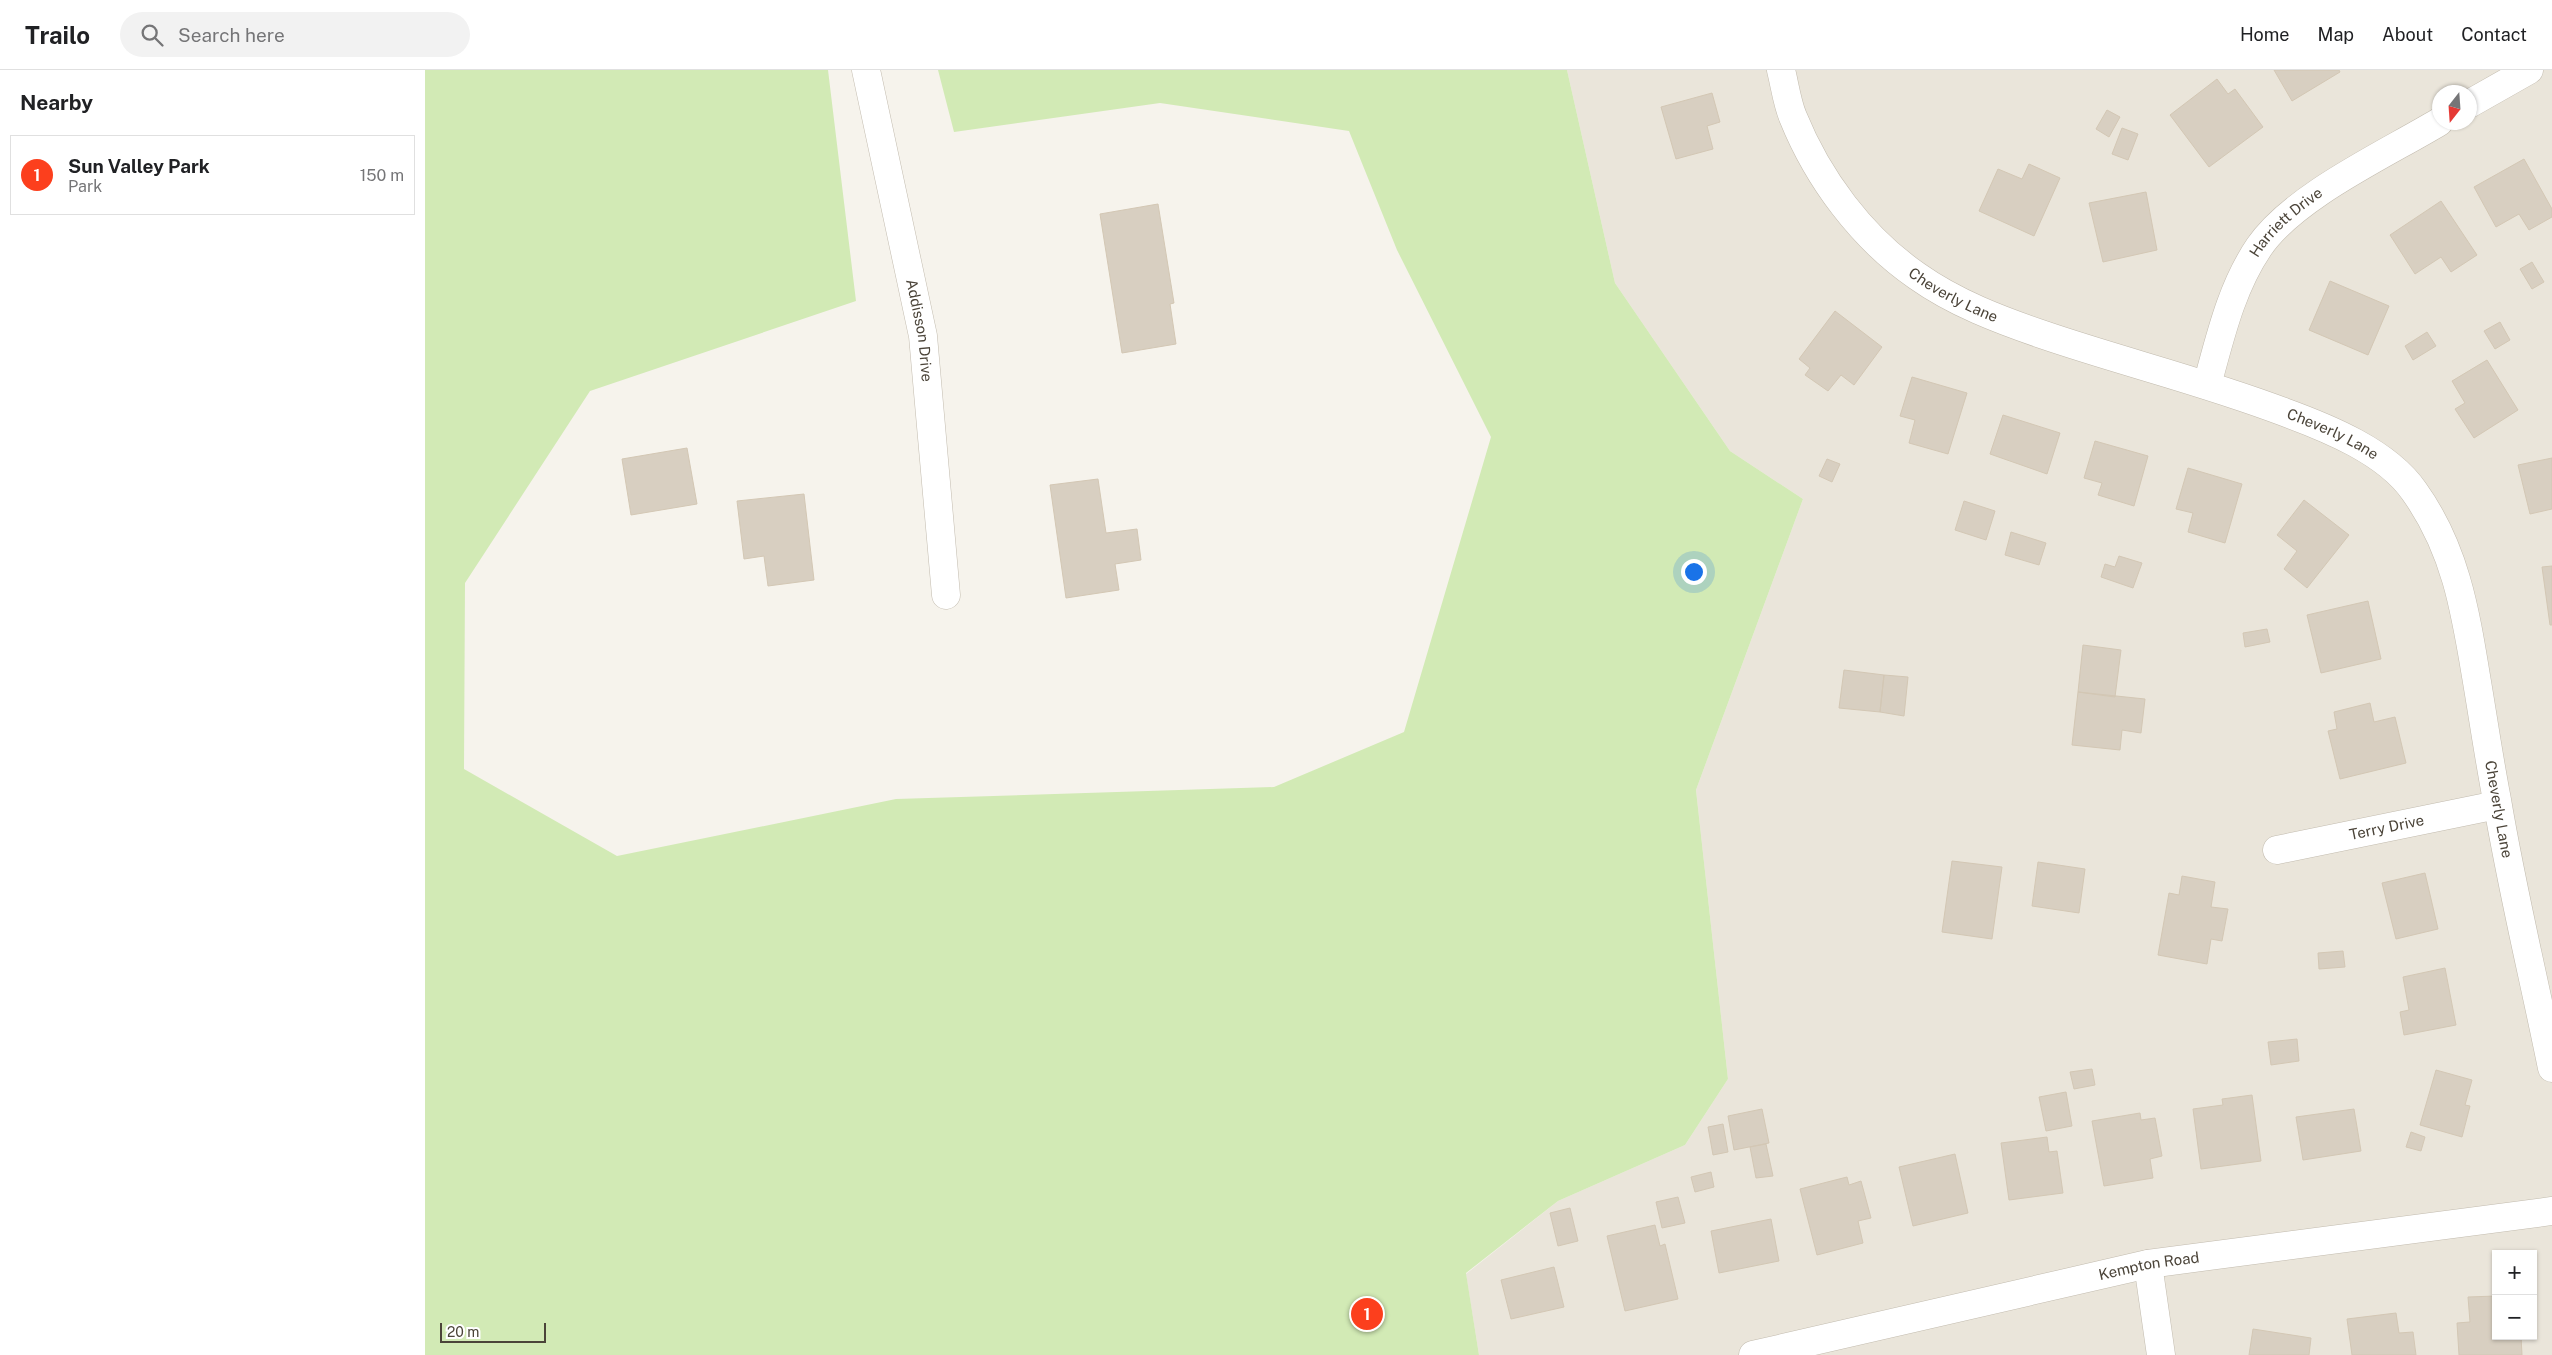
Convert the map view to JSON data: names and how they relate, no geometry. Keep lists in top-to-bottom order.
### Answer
{
  "streets": {
    "street": [
      "Harriett Drive",
      "Cheverly Lane",
      "Addisson Drive",
      "Terry Drive",
      "Kempton Road"
    ]
  },
  "crossings": [
    ["Harriett Drive", "Cheverly Lane"],
    ["Cheverly Lane", "Terry Drive"]
  ],
  "scale_bar": "20 m",
  "north": "bottom",
  "page": {
    "header": "Trailo",
    "search": "Search here",
    "nav": [
      "Home",
      "Map",
      "About",
      "Contact"
    ],
    "heading": "Nearby",
    "list": [
      {
        "mark": "1",
        "name": "Sun Valley Park",
        "note": "Park",
        "value": "150 m"
      }
    ],
    "map_buttons": ["+", "−"],
    "pins": "1",
    "scale": "20 m"
  }
}
